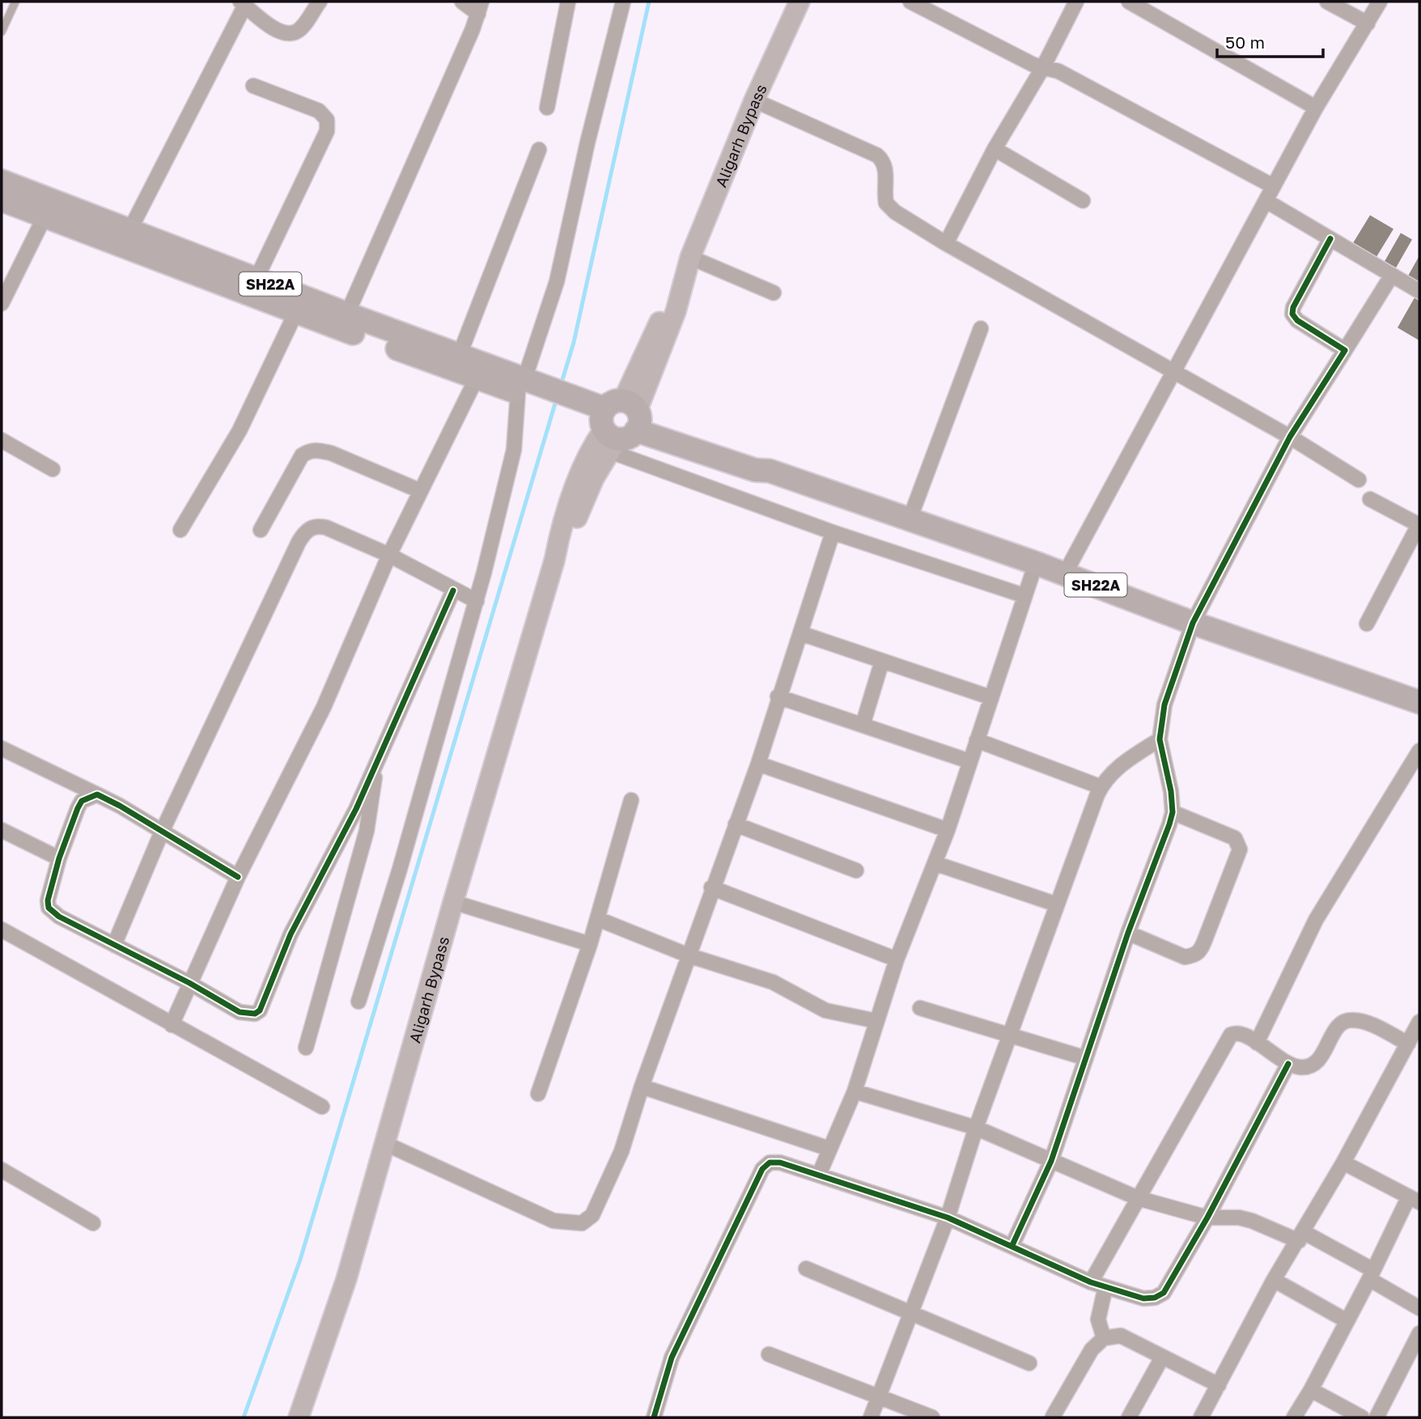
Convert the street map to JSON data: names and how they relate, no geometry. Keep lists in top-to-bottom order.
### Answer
{
  "streets": {
    "main road": ["Aligarh Bypass", "SH22A"]
  },
  "crossings": [
    ["Aligarh Bypass", "SH22A"]
  ],
  "scale_bar": "50 m"
}
